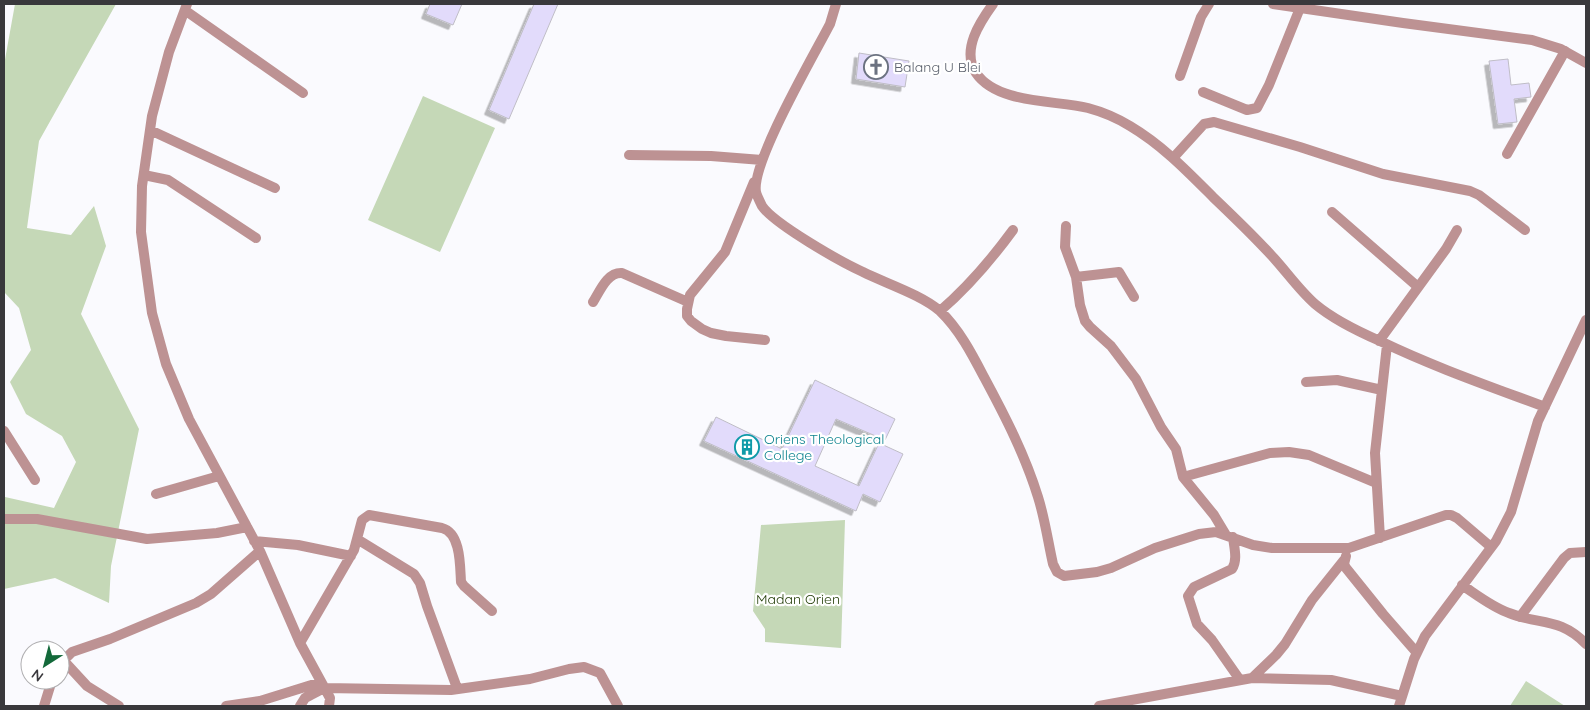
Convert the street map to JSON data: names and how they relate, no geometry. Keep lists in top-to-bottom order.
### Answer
{
  "parks": ["Madan Orien"],
  "places": {
    "church": ["Balang U Blei"],
    "building": ["Oriens Theological College"]
  },
  "north": "bottom left"
}
